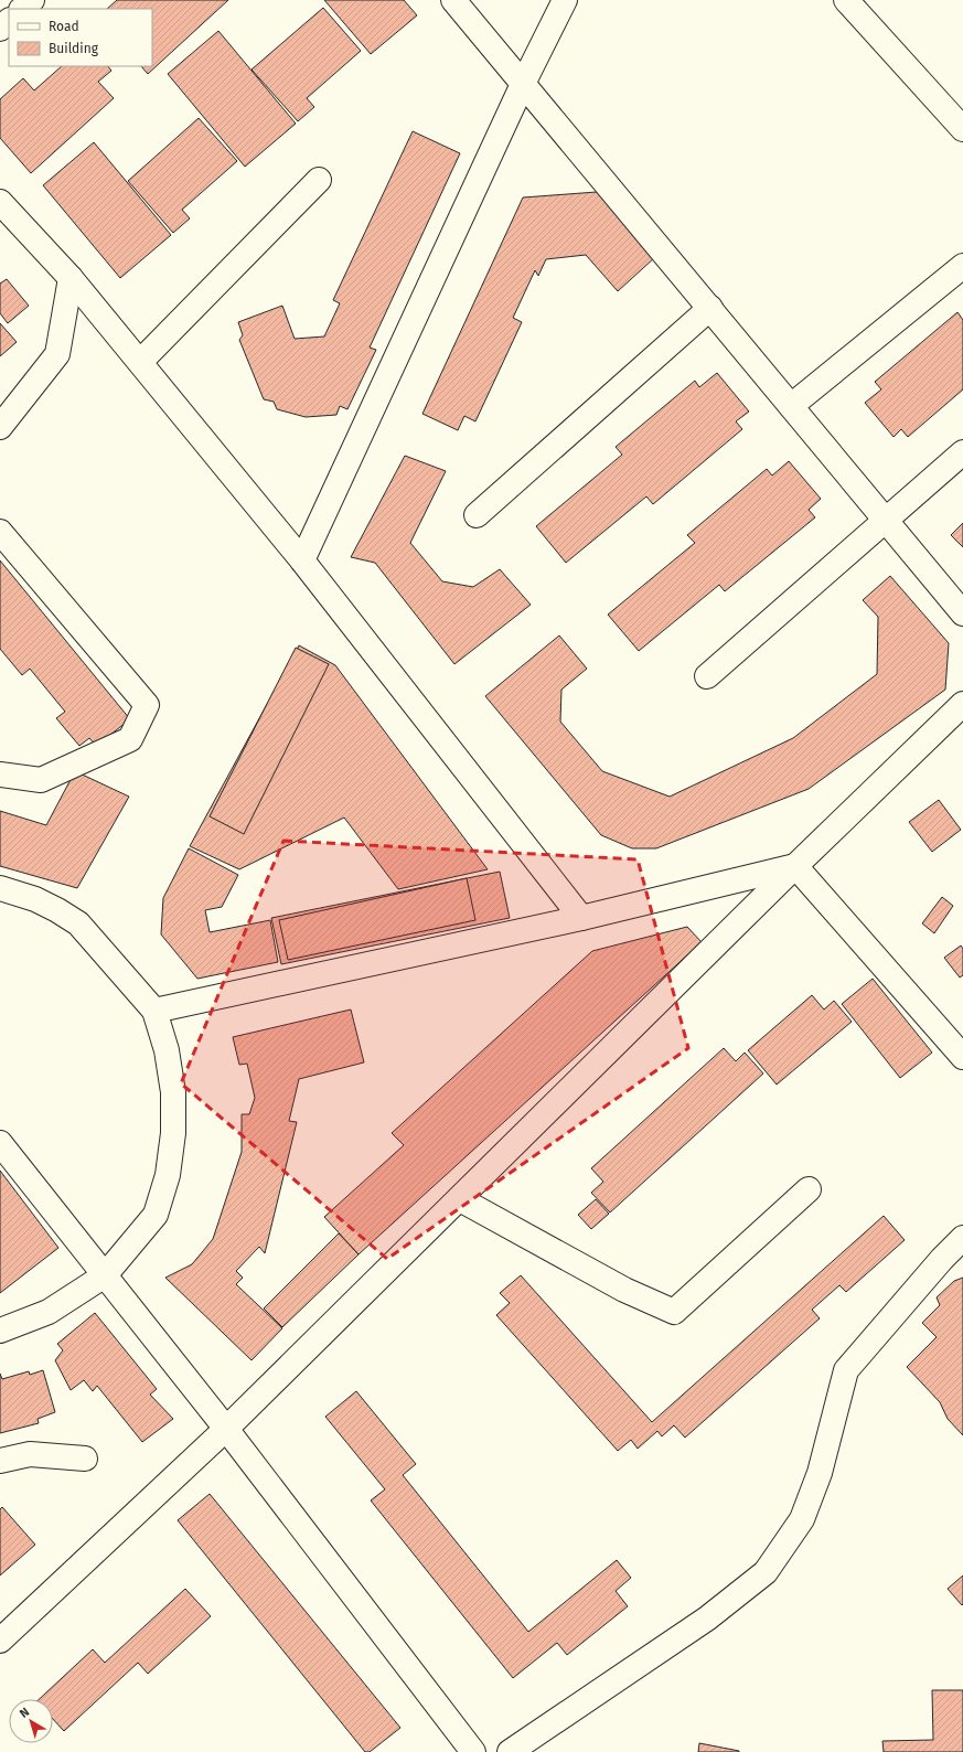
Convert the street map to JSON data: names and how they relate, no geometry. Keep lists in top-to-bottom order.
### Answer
{
  "legend": ["Road", "Building"],
  "north": "top left"
}
